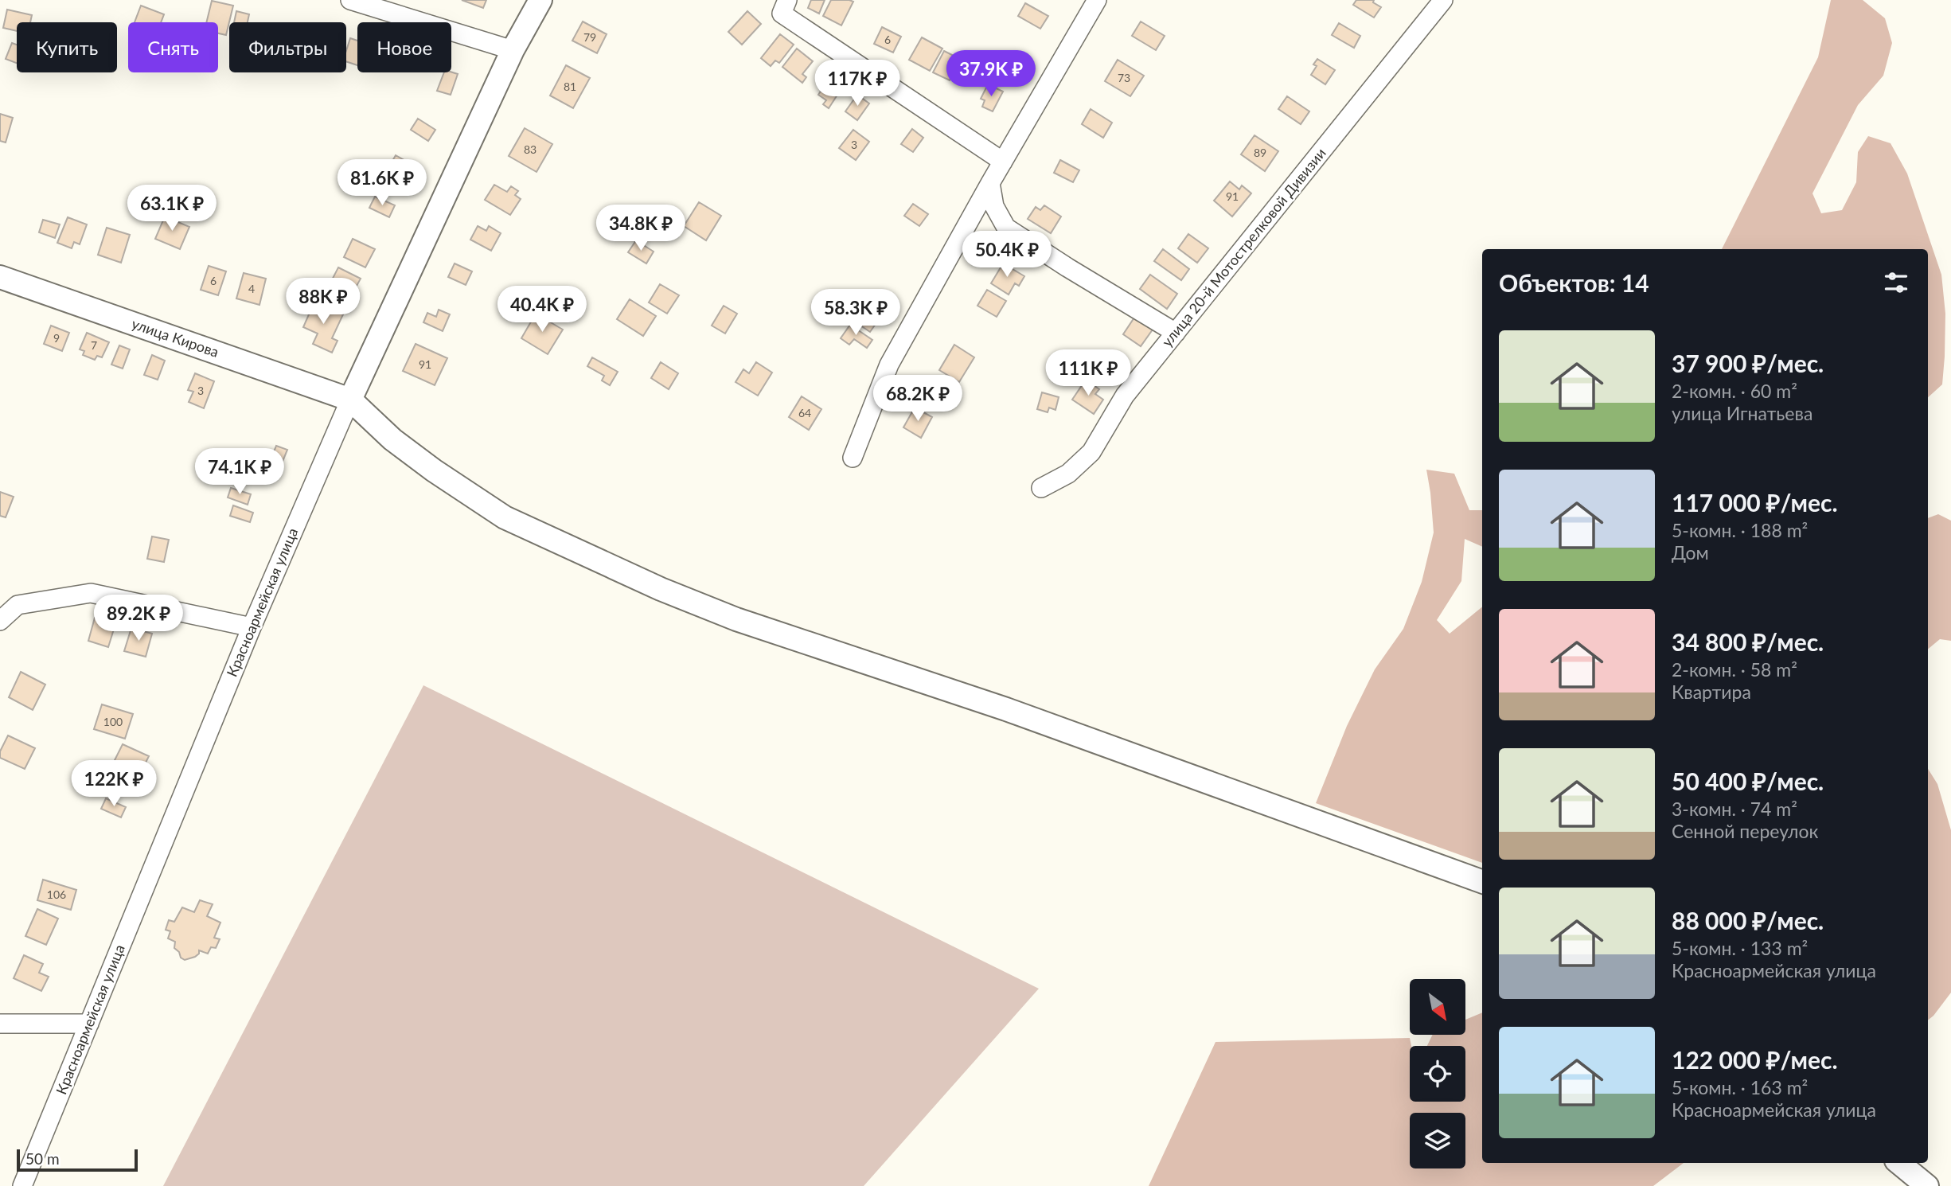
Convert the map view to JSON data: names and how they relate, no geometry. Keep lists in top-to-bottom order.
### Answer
{
  "streets": {
    "street": ["улица 20-й Мотострелковой Дивизии", "улица Кирова", "Красноармейская улица"]
  },
  "crossings": [
    ["улица Кирова", "Красноармейская улица"]
  ],
  "house_numbers": [
    "79",
    "6",
    "73",
    "81",
    "3",
    "83",
    "89",
    "91",
    "6",
    "4",
    "9",
    "7",
    "91",
    "3",
    "64",
    "100",
    "106"
  ],
  "scale_bar": "50 m",
  "north": "bottom right",
  "page": {
    "chip": [
      "Купить",
      "Снять",
      "Фильтры",
      "Новое"
    ],
    "price": [
      "37.9K ₽",
      "117K ₽",
      "81.6K ₽",
      "63.1K ₽",
      "34.8K ₽",
      "50.4K ₽",
      "88K ₽",
      "40.4K ₽",
      "58.3K ₽",
      "111K ₽",
      "68.2K ₽",
      "74.1K ₽",
      "89.2K ₽",
      "122K ₽"
    ],
    "heading": "Объектов: 14",
    "list": [
      {
        "name": "37 900 ₽/мес.",
        "note": "2-комн. · 60 m² · улица Игнатьева"
      },
      {
        "name": "117 000 ₽/мес.",
        "note": "5-комн. · 188 m² · Дом"
      },
      {
        "name": "34 800 ₽/мес.",
        "note": "2-комн. · 58 m² · Квартира"
      },
      {
        "name": "50 400 ₽/мес.",
        "note": "3-комн. · 74 m² · Сенной переулок"
      },
      {
        "name": "88 000 ₽/мес.",
        "note": "5-комн. · 133 m² · Красноармейская улица"
      },
      {
        "name": "122 000 ₽/мес.",
        "note": "5-комн. · 163 m² · Красноармейская улица"
      }
    ],
    "scale": "50 m"
  }
}
